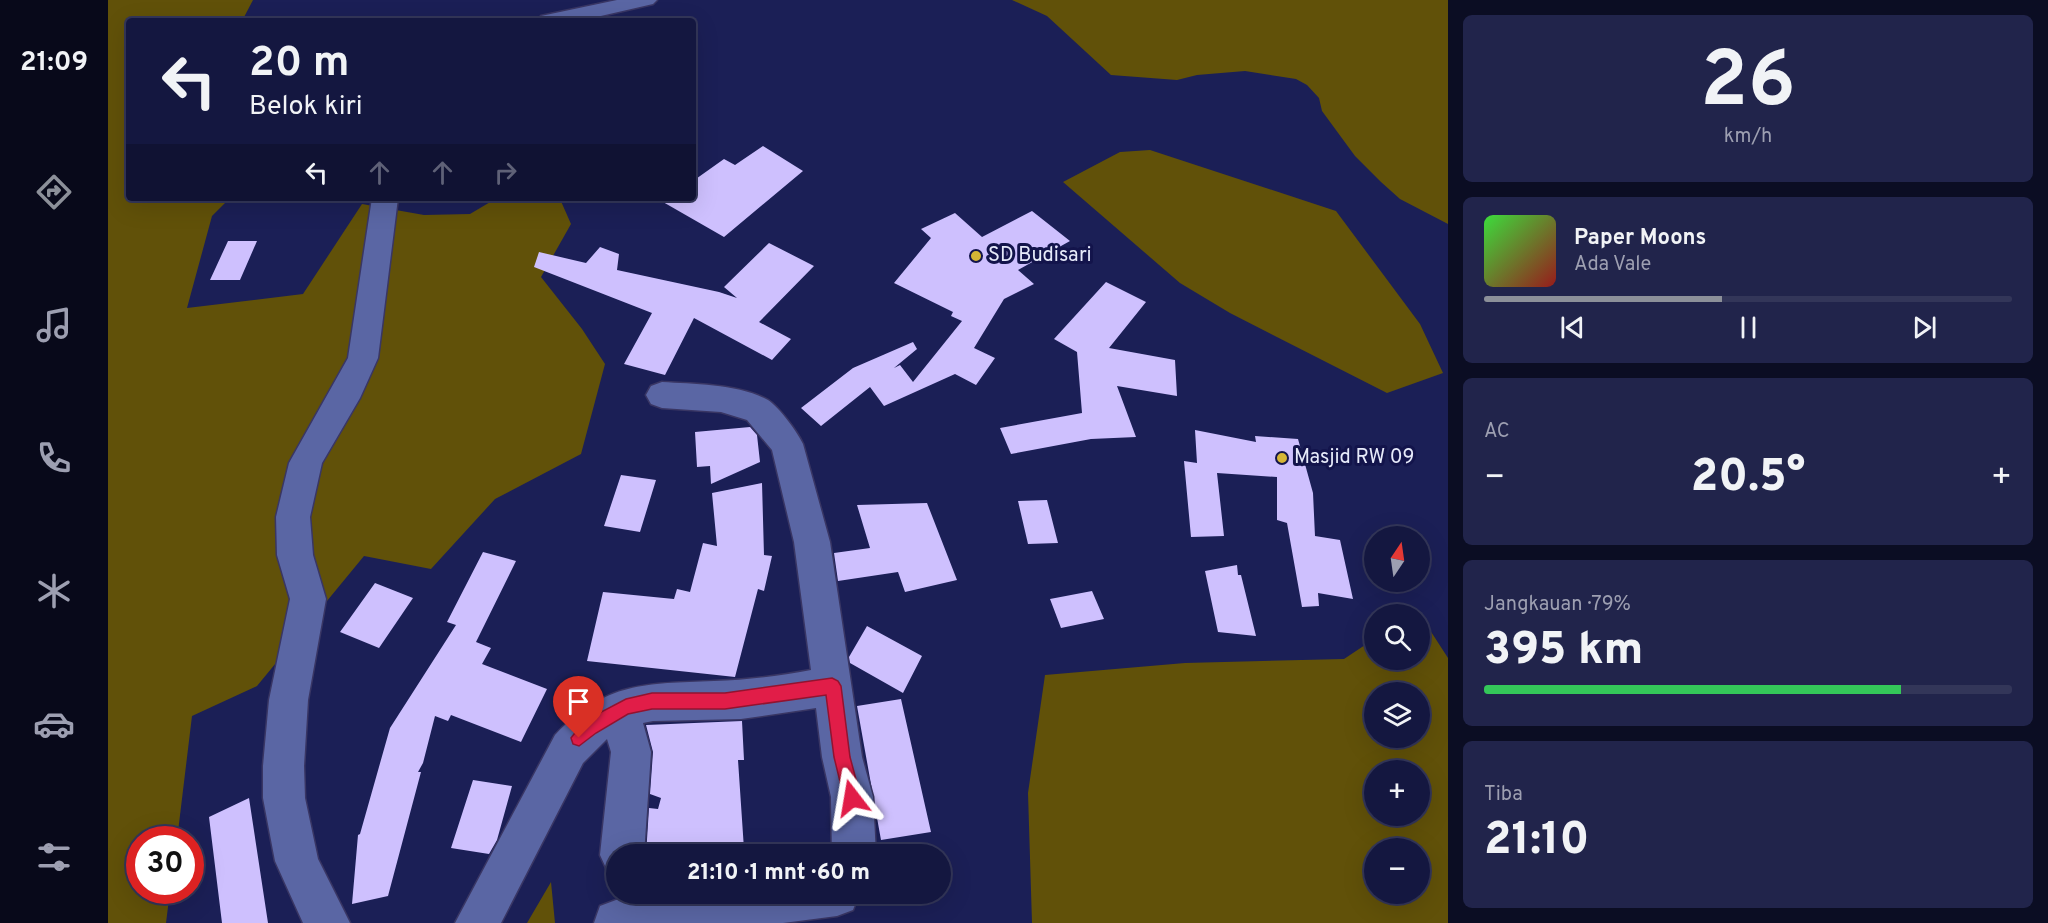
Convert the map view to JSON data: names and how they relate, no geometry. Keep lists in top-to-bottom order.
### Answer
{
  "places": ["SD Budisari", "Masjid RW 09"],
  "north": "top",
  "page": {
    "tabs": "21:09",
    "tile": [
      ["26", "km/h"],
      "AC",
      ["Jangkauan · 79%", "395 km"],
      ["Tiba", "21:10"]
    ],
    "turn": ["20 m", "Belok kiri"],
    "song": ["Paper Moons", "Ada Vale"],
    "heat": ["−", "20.5°", "+"],
    "map_buttons": ["+", "−"],
    "limit": "30",
    "trip": "21:10 · 1 mnt · 60 m"
  }
}
